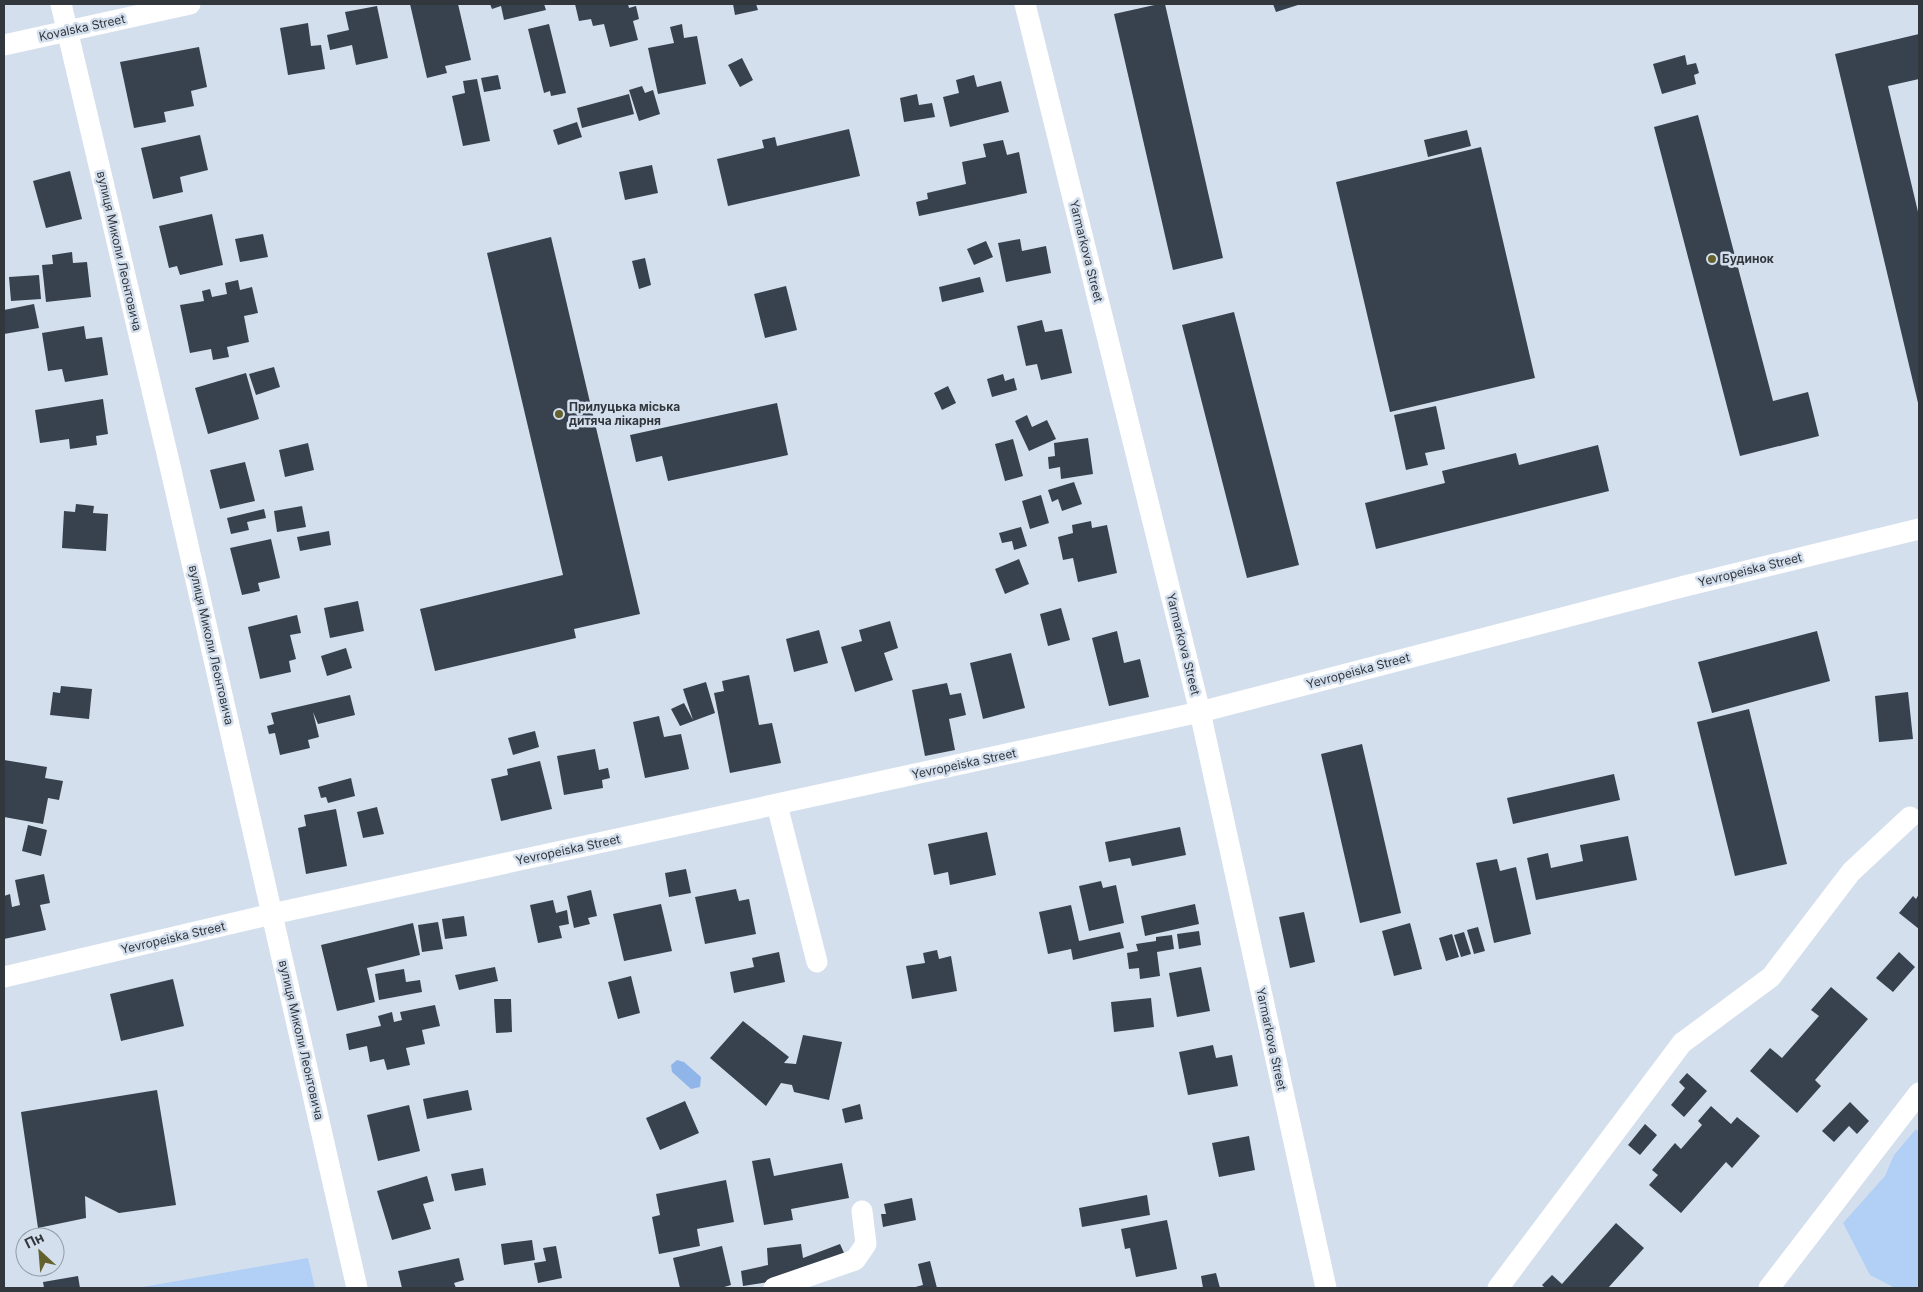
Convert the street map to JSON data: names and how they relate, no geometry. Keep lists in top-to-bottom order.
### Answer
{
  "streets": {
    "street": [
      "Kovalska Street",
      "вулиця Миколи Леонтовича",
      "Yarmarkova Street",
      "Yevropeiska Street"
    ]
  },
  "crossings": [
    ["Kovalska Street", "вулиця Миколи Леонтовича"],
    ["вулиця Миколи Леонтовича", "Yevropeiska Street"],
    ["Yarmarkova Street", "Yevropeiska Street"]
  ],
  "places": ["Будинок", "Прилуцька міська дитяча лікарня"],
  "north": "top left"
}
